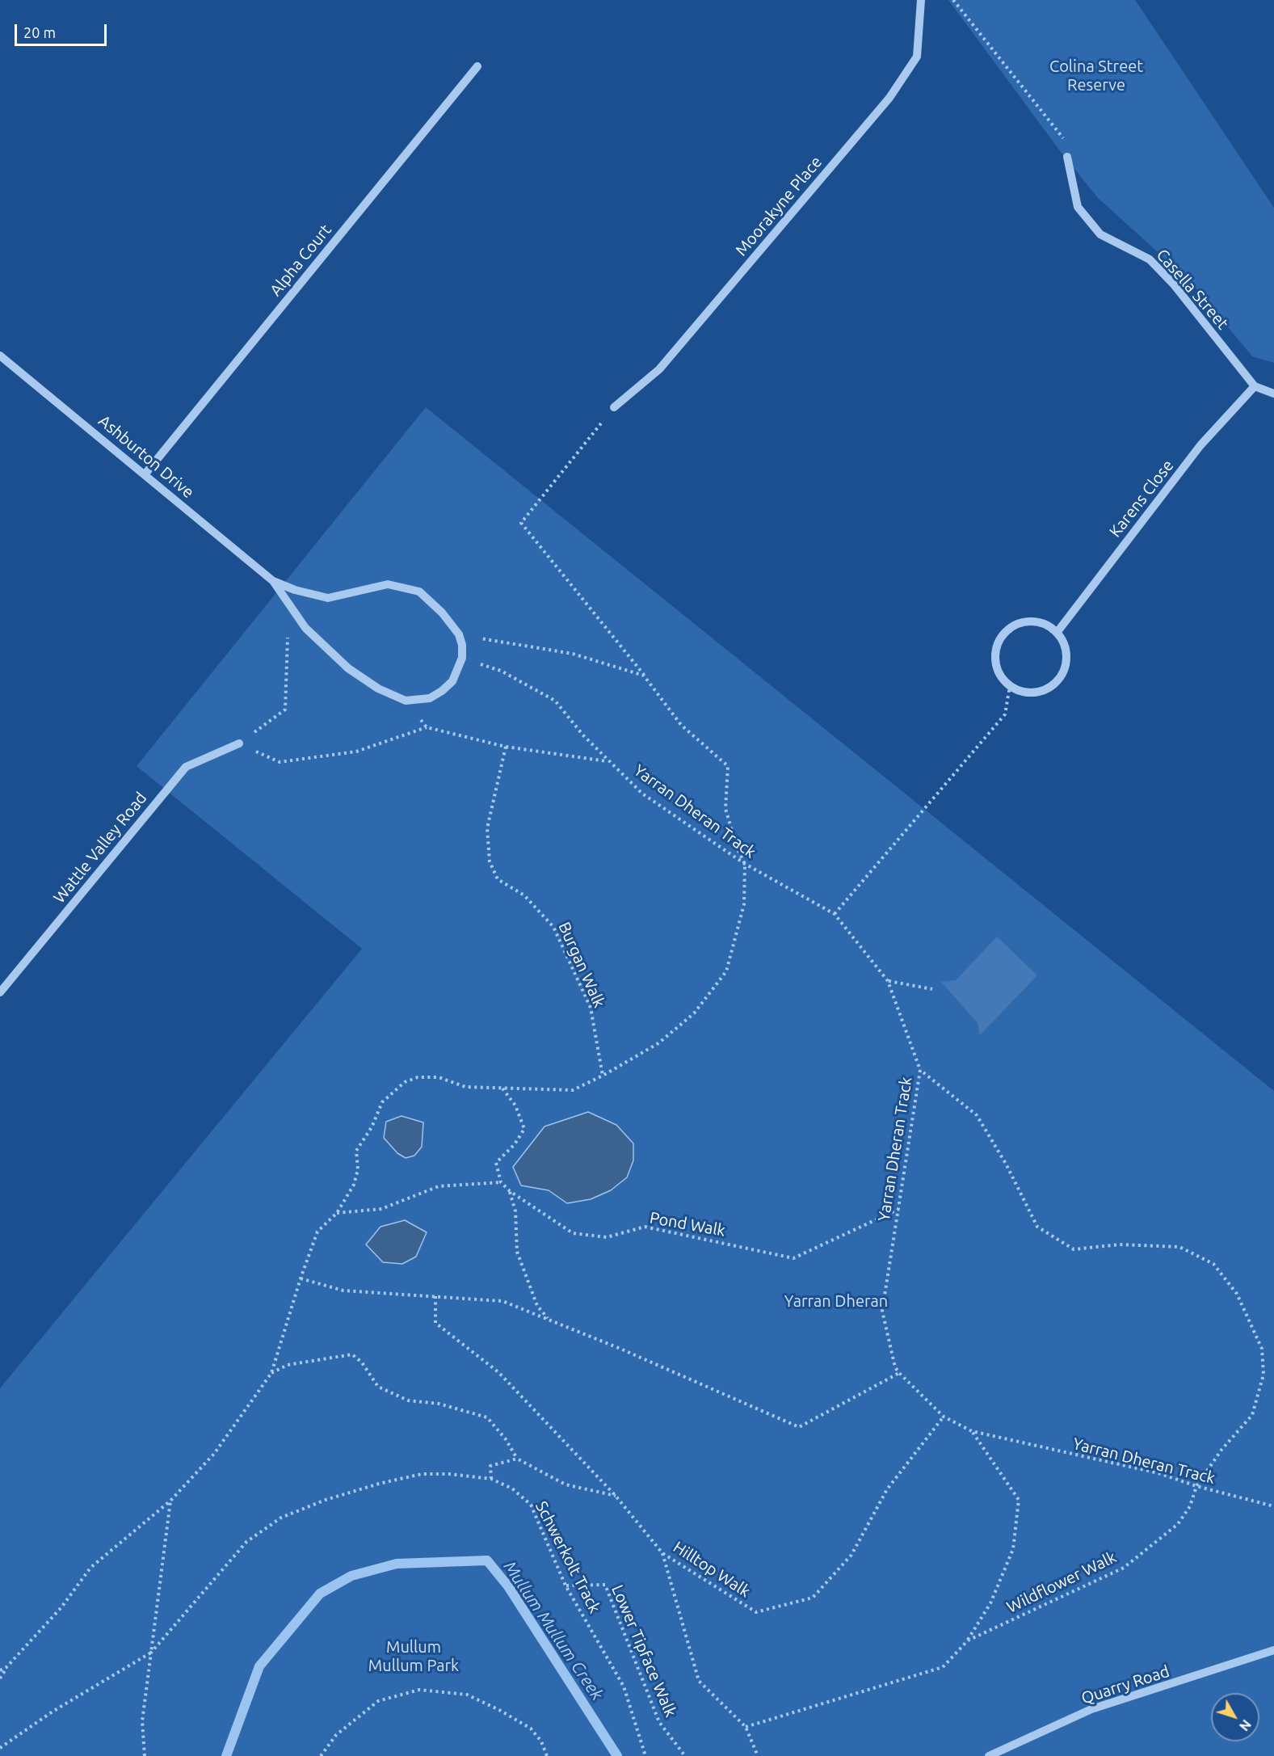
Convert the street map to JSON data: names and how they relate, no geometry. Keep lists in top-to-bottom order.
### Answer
{
  "streets": {
    "street": [
      "Moorakyne Place",
      "Alpha Court",
      "Casella Street",
      "Ashburton Drive",
      "Karens Close",
      "Wattle Valley Road",
      "Quarry Road"
    ],
    "path": [
      "Yarran Dheran Track",
      "Burgan Walk",
      "Pond Walk",
      "Schwerkolt Track",
      "Hilltop Walk",
      "Wildflower Walk",
      "Lower Tipface Walk"
    ]
  },
  "crossings": [
    ["Alpha Court", "Ashburton Drive"],
    ["Casella Street", "Karens Close"],
    ["Ashburton Drive", "Yarran Dheran Track"],
    ["Yarran Dheran Track", "Pond Walk"],
    ["Yarran Dheran Track", "Hilltop Walk"],
    ["Yarran Dheran Track", "Wildflower Walk"],
    ["Schwerkolt Track", "Lower Tipface Walk"]
  ],
  "water": ["Mullum Mullum Creek"],
  "parks": ["Colina Street Reserve", "Yarran Dheran", "Mullum Mullum Park"],
  "scale_bar": "20 m",
  "north": "bottom right"
}
